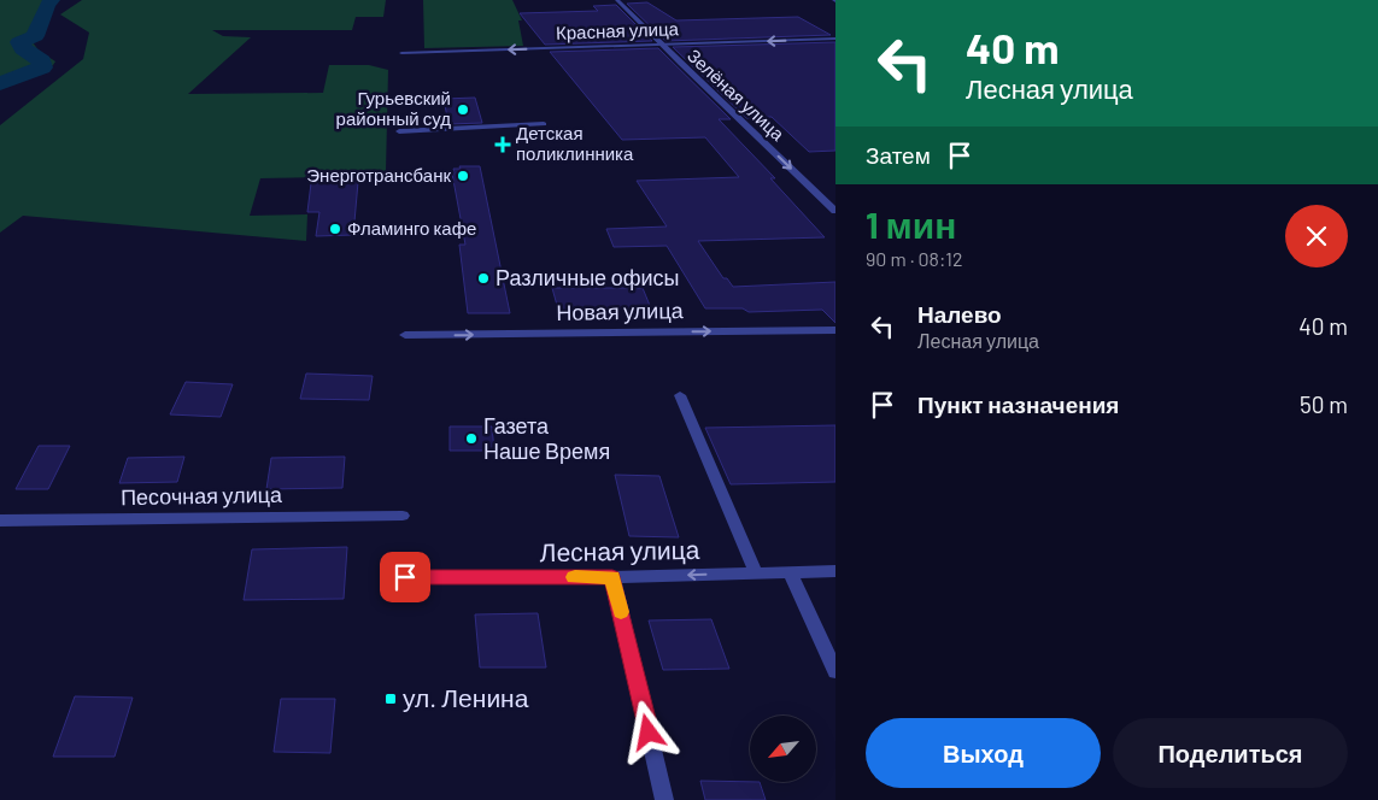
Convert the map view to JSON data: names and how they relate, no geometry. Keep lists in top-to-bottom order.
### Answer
{
  "streets": {
    "street": [
      "Красная улица",
      "Зелёная улица",
      "Новая улица",
      "Песочная улица",
      "Лесная улица"
    ]
  },
  "crossings": [
    ["Красная улица", "Зелёная улица"]
  ],
  "one_way": ["Зелёная улица", "Новая улица"],
  "places": {
    "other": [
      "Гурьевский районный суд",
      "Энерготрансбанк",
      "Фламинго кафе",
      "Различные офисы",
      "Газета Наше Время"
    ],
    "health": ["Детская поликлинника"],
    "transit": ["ул. Ленина"]
  },
  "north": "bottom left",
  "page": {
    "turn": ["40 m", "Лесная улица"],
    "then": "Затем",
    "heading": ["1 мин", "90 m · 08:12"],
    "list": [
      {
        "name": "Налево",
        "note": "Лесная улица",
        "value": "40 m"
      },
      {
        "name": "Пункт назначения",
        "value": "50 m"
      }
    ],
    "buttons": ["Выход", "Поделиться"]
  }
}
